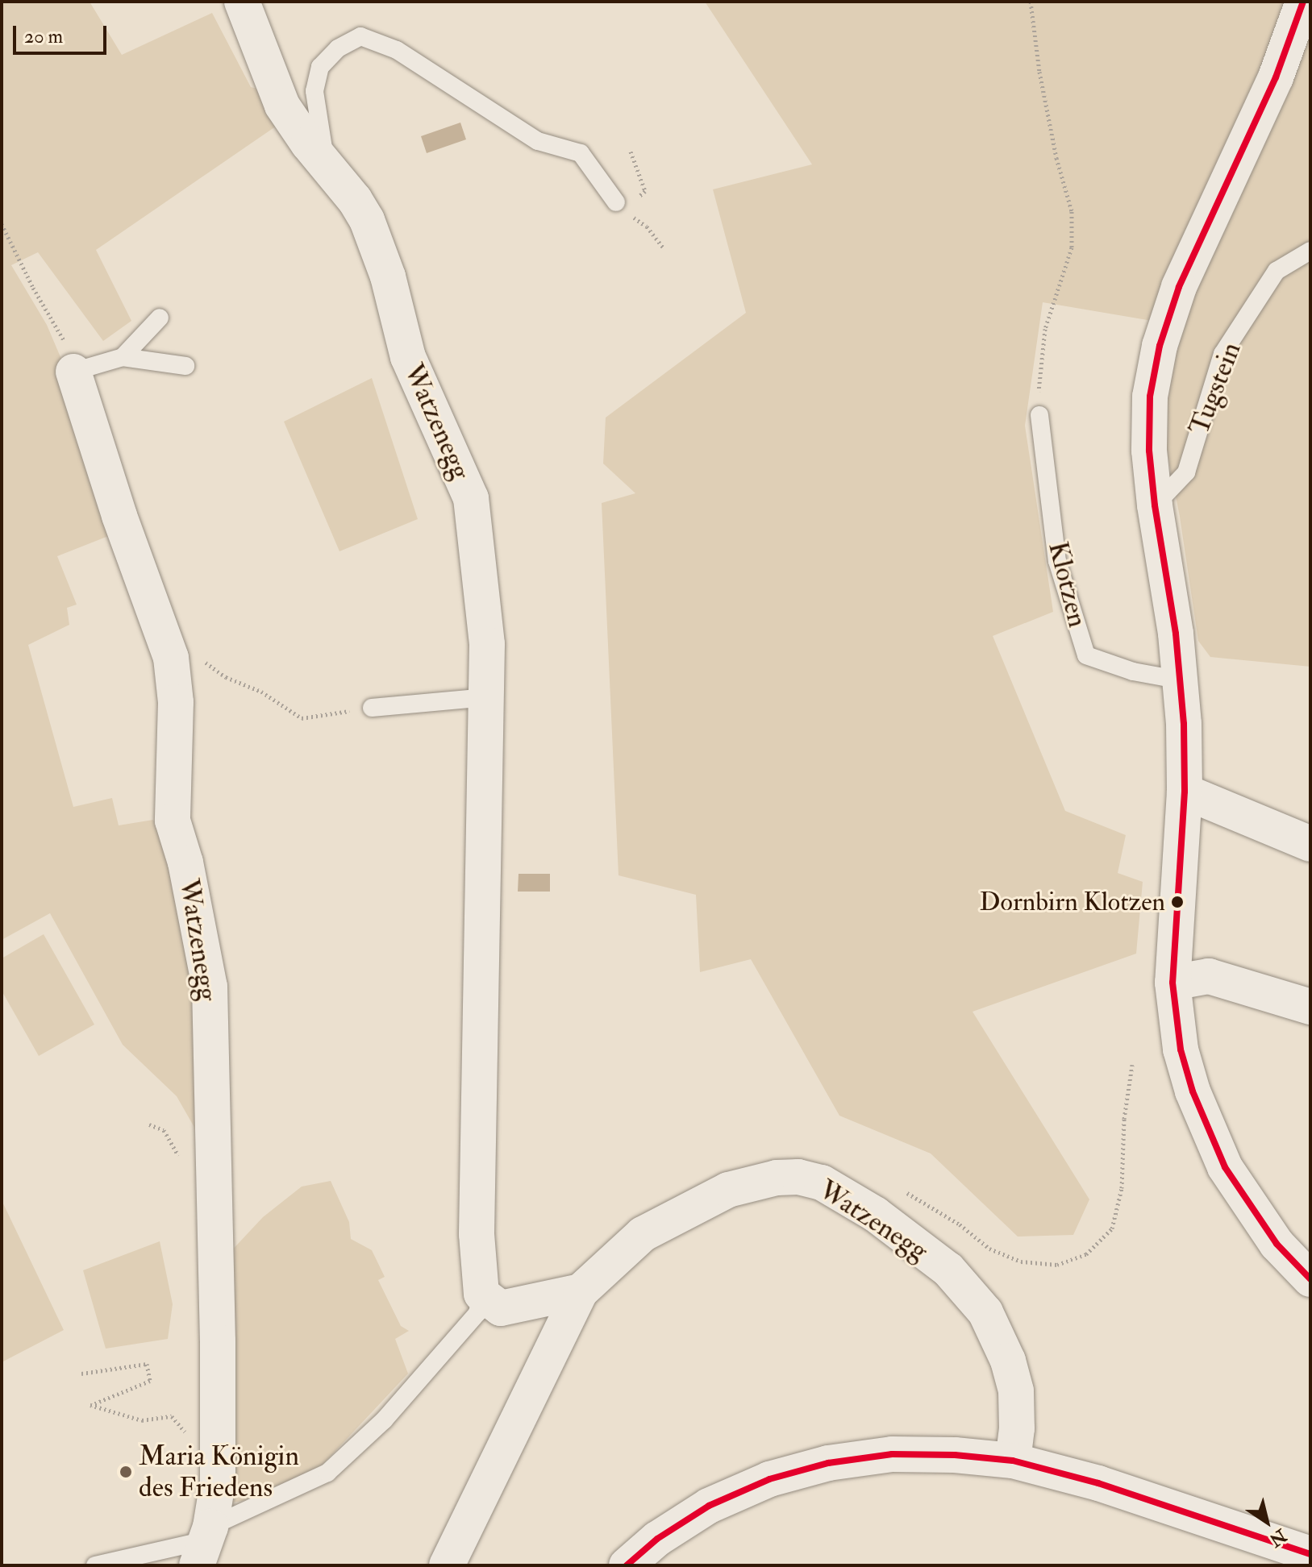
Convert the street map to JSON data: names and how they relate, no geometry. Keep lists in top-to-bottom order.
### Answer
{
  "streets": {
    "street": ["Watzenegg"],
    "lane": ["Tugstein", "Klotzen"]
  },
  "places": ["Dornbirn Klotzen", "Maria Königin des Friedens"],
  "scale_bar": "20 m",
  "north": "bottom right"
}
